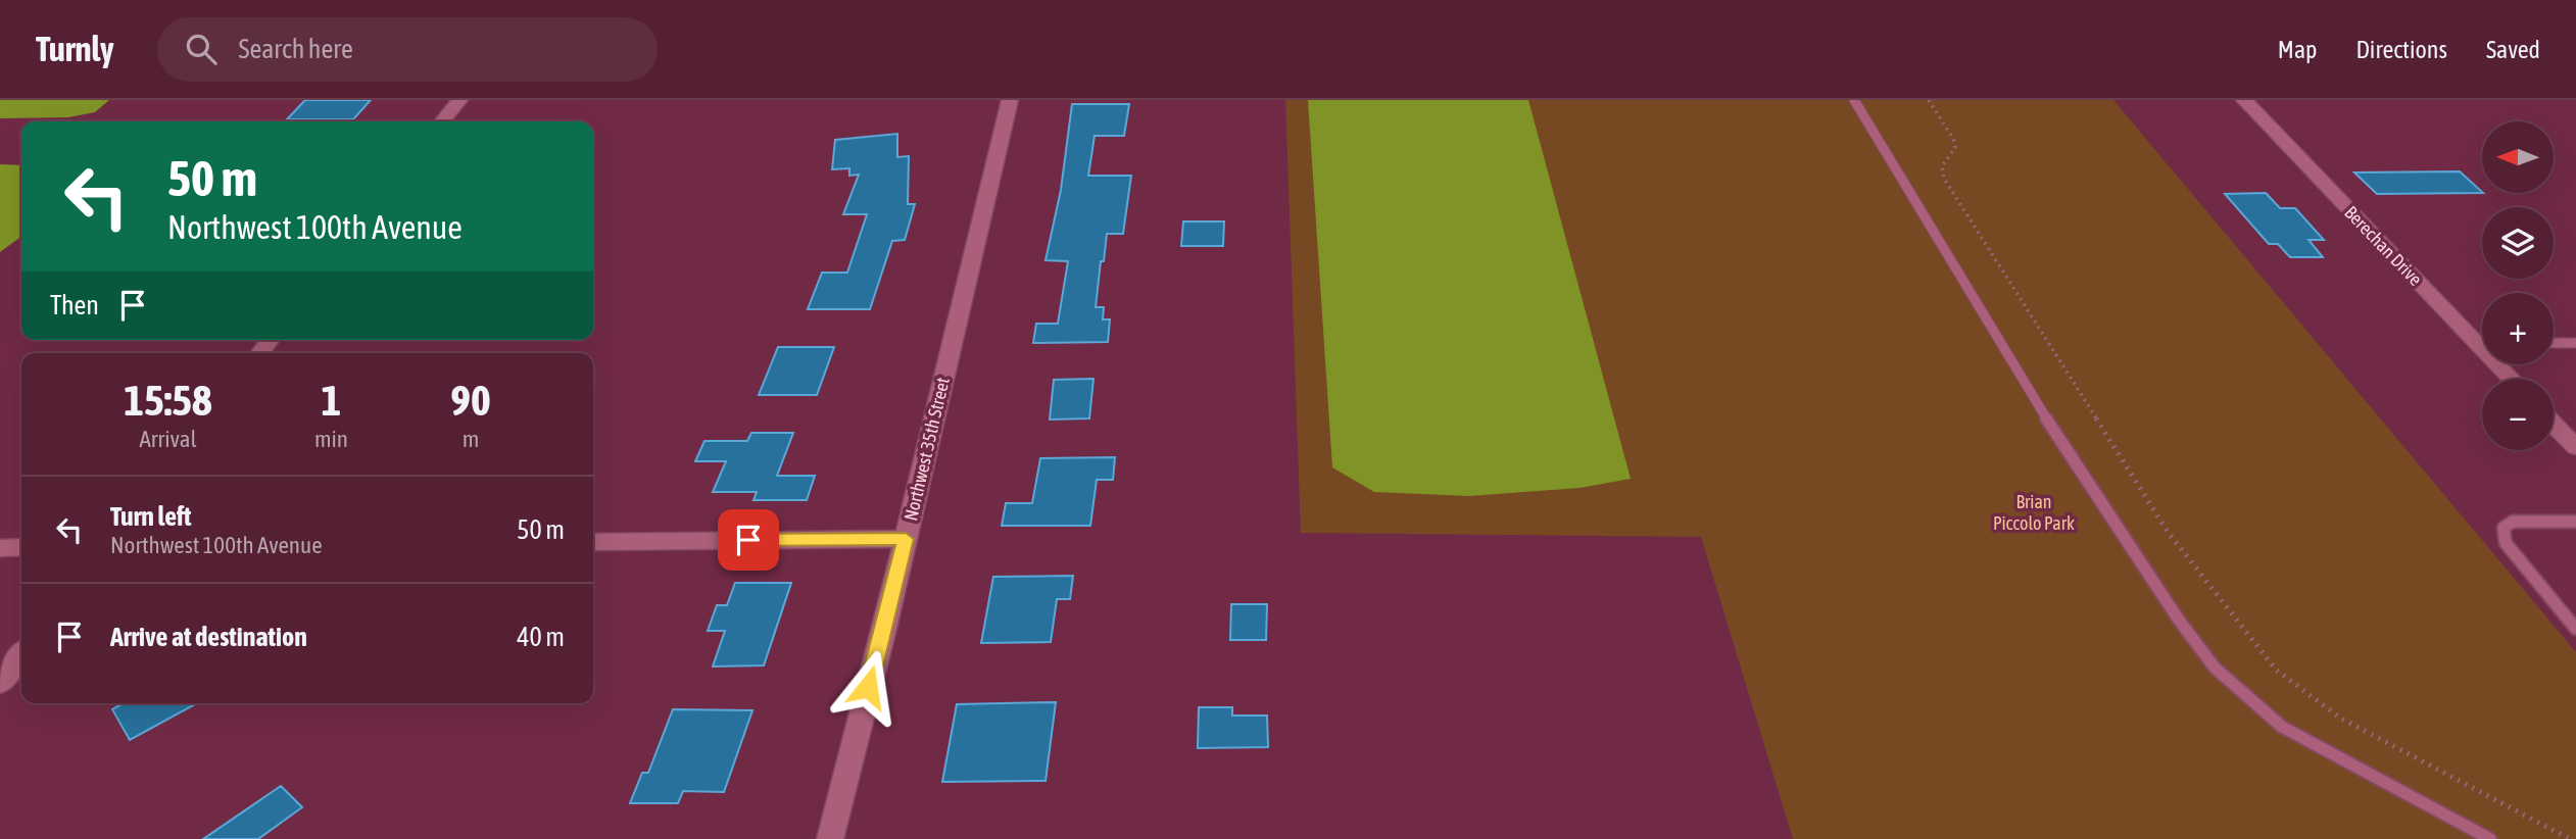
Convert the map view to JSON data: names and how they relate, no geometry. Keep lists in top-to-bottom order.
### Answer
{
  "streets": {
    "street": ["Berechan Drive", "Northwest 35th Street"]
  },
  "parks": ["Brian Piccolo Park"],
  "north": "left",
  "page": {
    "header": "Turnly",
    "search": "Search here",
    "nav": ["Map", "Directions", "Saved"],
    "map_buttons": ["+", "−"],
    "turn": ["50 m", "Northwest 100th Avenue"],
    "then": "Then",
    "eta": [
      "15:58",
      "Arrival",
      "1",
      "min",
      "90",
      "m"
    ],
    "list": [
      {
        "name": "Turn left",
        "note": "Northwest 100th Avenue",
        "value": "50 m"
      },
      {
        "name": "Arrive at destination",
        "value": "40 m"
      }
    ]
  }
}
